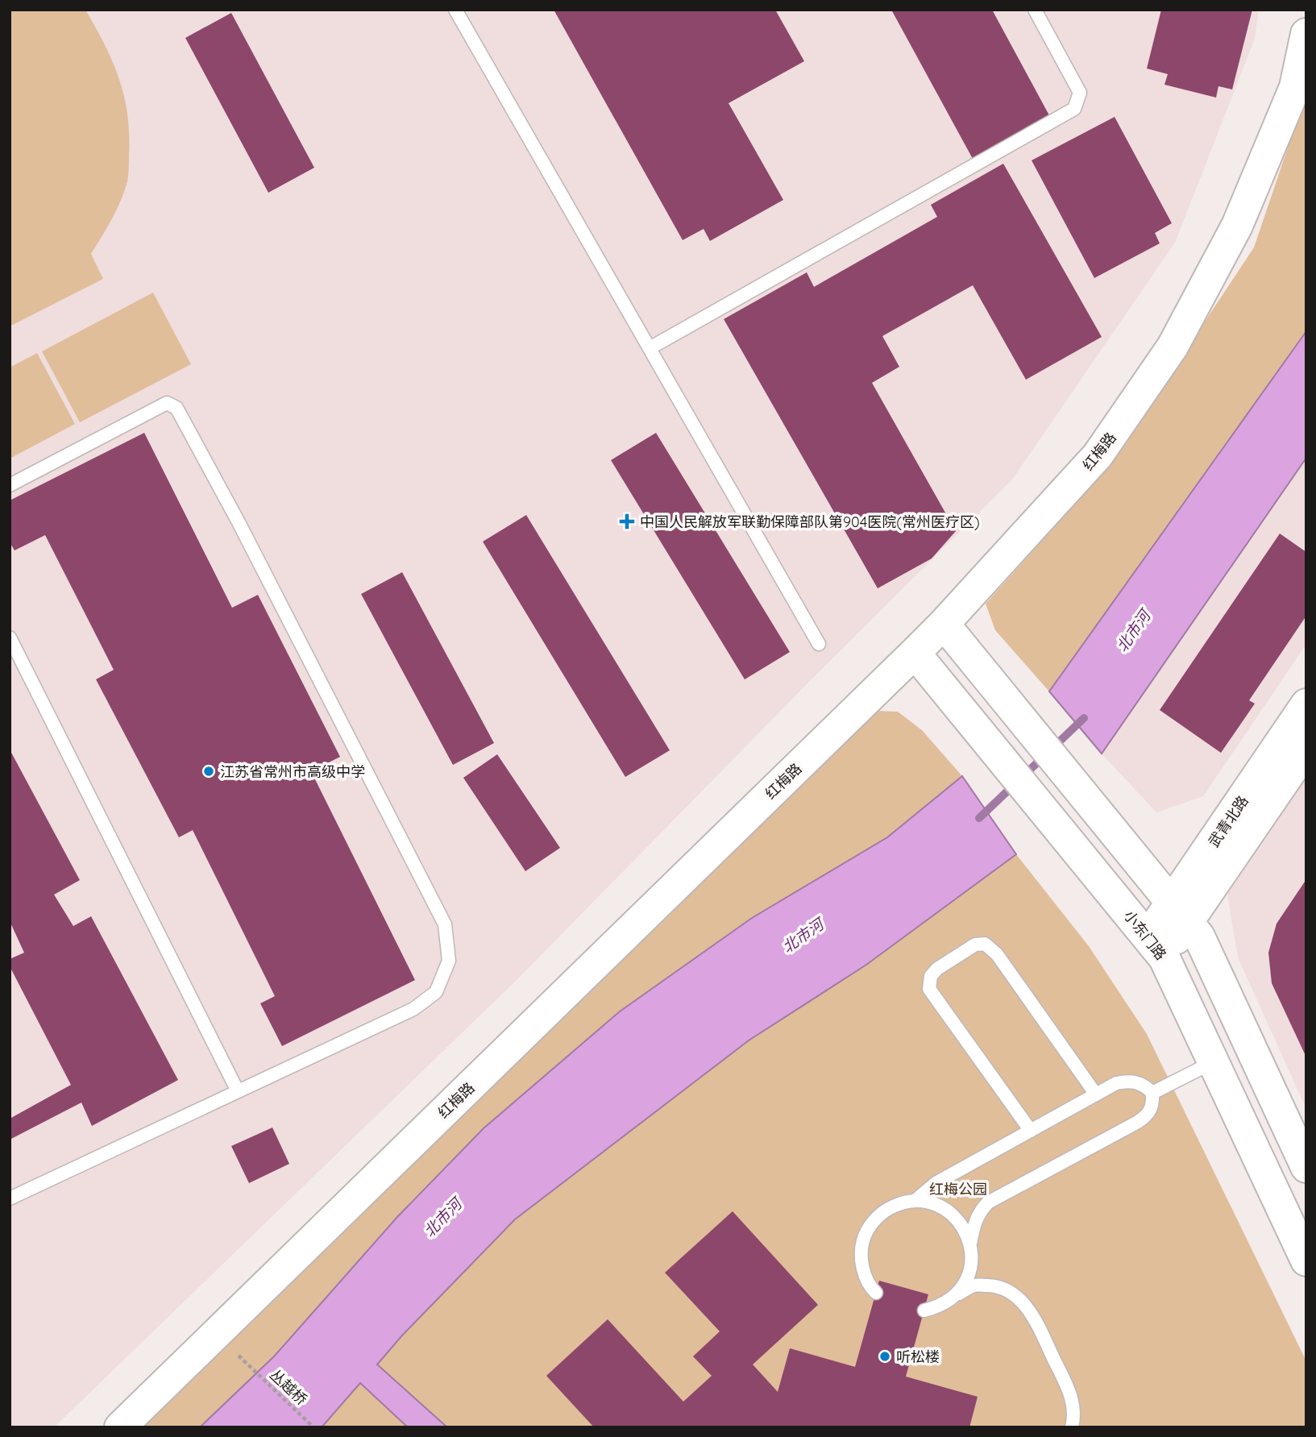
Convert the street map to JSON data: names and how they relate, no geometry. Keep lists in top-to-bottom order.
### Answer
{
  "streets": {
    "street": ["红梅路", "武青北路", "小东门路"],
    "path": ["丛越桥"]
  },
  "crossings": [
    ["红梅路", "小东门路"],
    ["武青北路", "小东门路"]
  ],
  "water": ["北市河"],
  "parks": ["红梅公园"],
  "places": {
    "health": ["中国人民解放军联勤保障部队第904医院(常州医疗区)"],
    "other": ["江苏省常州市高级中学", "听松楼"]
  }
}
